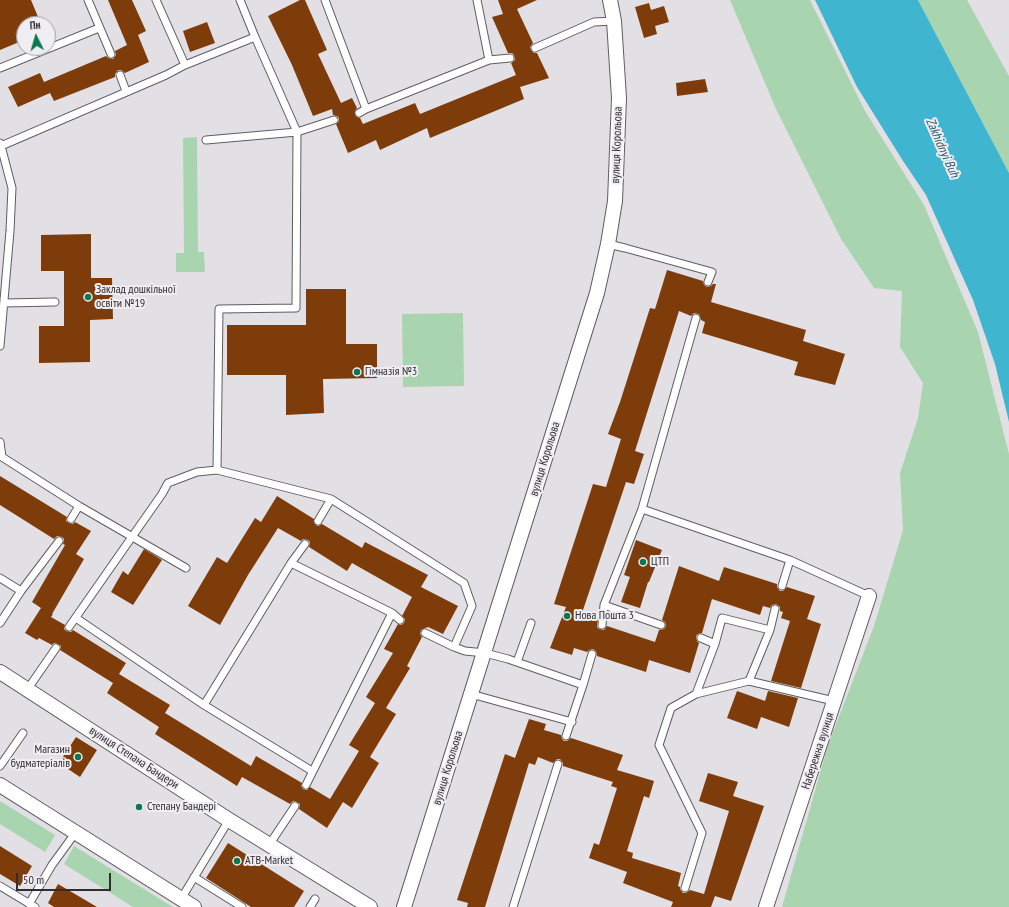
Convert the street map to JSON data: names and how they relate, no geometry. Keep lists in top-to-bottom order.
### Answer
{
  "streets": {
    "street": ["вулиця Корольова", "Набережна вулиця", "вулиця Степана Бандери"]
  },
  "water": ["Zakhidnyi Buh"],
  "places": [
    "Заклад дошкільної освіти №19",
    "Гімназія №3",
    "ЦТП",
    "Нова Пошта 3",
    "Магазин будматеріалів",
    "Степану Бандері",
    "ATB-Market"
  ],
  "scale_bar": "50 m",
  "north": "top"
}
